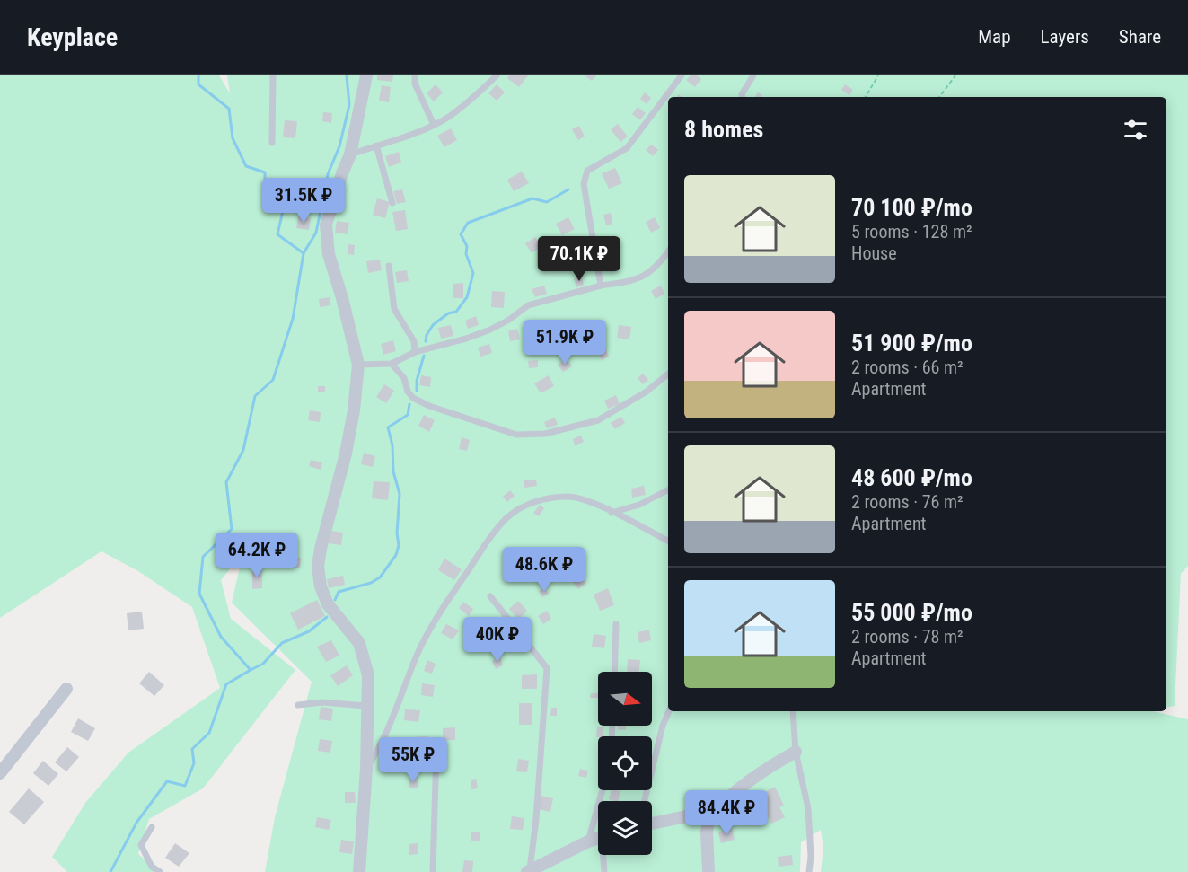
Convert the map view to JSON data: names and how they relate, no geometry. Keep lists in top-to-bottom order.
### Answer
{
  "north": "right",
  "page": {
    "header": "Keyplace",
    "nav": ["Map", "Layers", "Share"],
    "heading": "8 homes",
    "list": [
      {
        "name": "70 100 ₽/mo",
        "note": "5 rooms · 128 m² · House"
      },
      {
        "name": "51 900 ₽/mo",
        "note": "2 rooms · 66 m² · Apartment"
      },
      {
        "name": "48 600 ₽/mo",
        "note": "2 rooms · 76 m² · Apartment"
      },
      {
        "name": "55 000 ₽/mo",
        "note": "2 rooms · 78 m² · Apartment"
      }
    ],
    "price": [
      "31.5K ₽",
      "70.1K ₽",
      "51.9K ₽",
      "64.2K ₽",
      "48.6K ₽",
      "40K ₽",
      "55K ₽",
      "84.4K ₽"
    ]
  }
}
